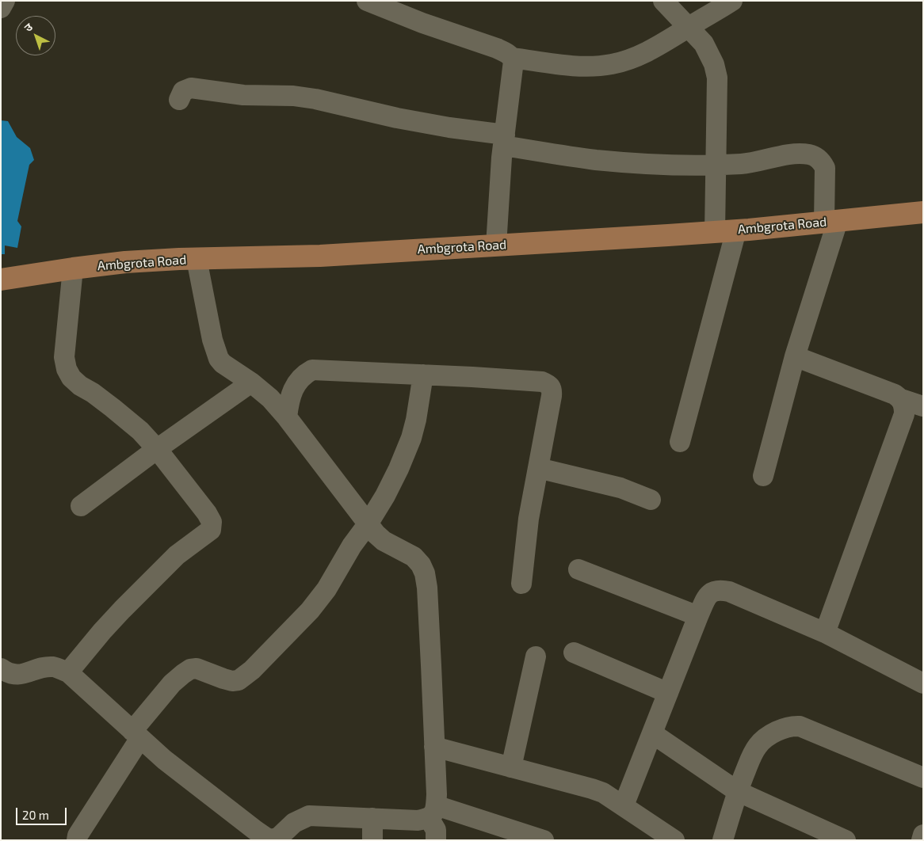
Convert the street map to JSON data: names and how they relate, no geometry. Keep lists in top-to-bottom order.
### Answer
{
  "streets": {
    "main road": ["Ambgrota Road"]
  },
  "scale_bar": "20 m",
  "north": "top left"
}
